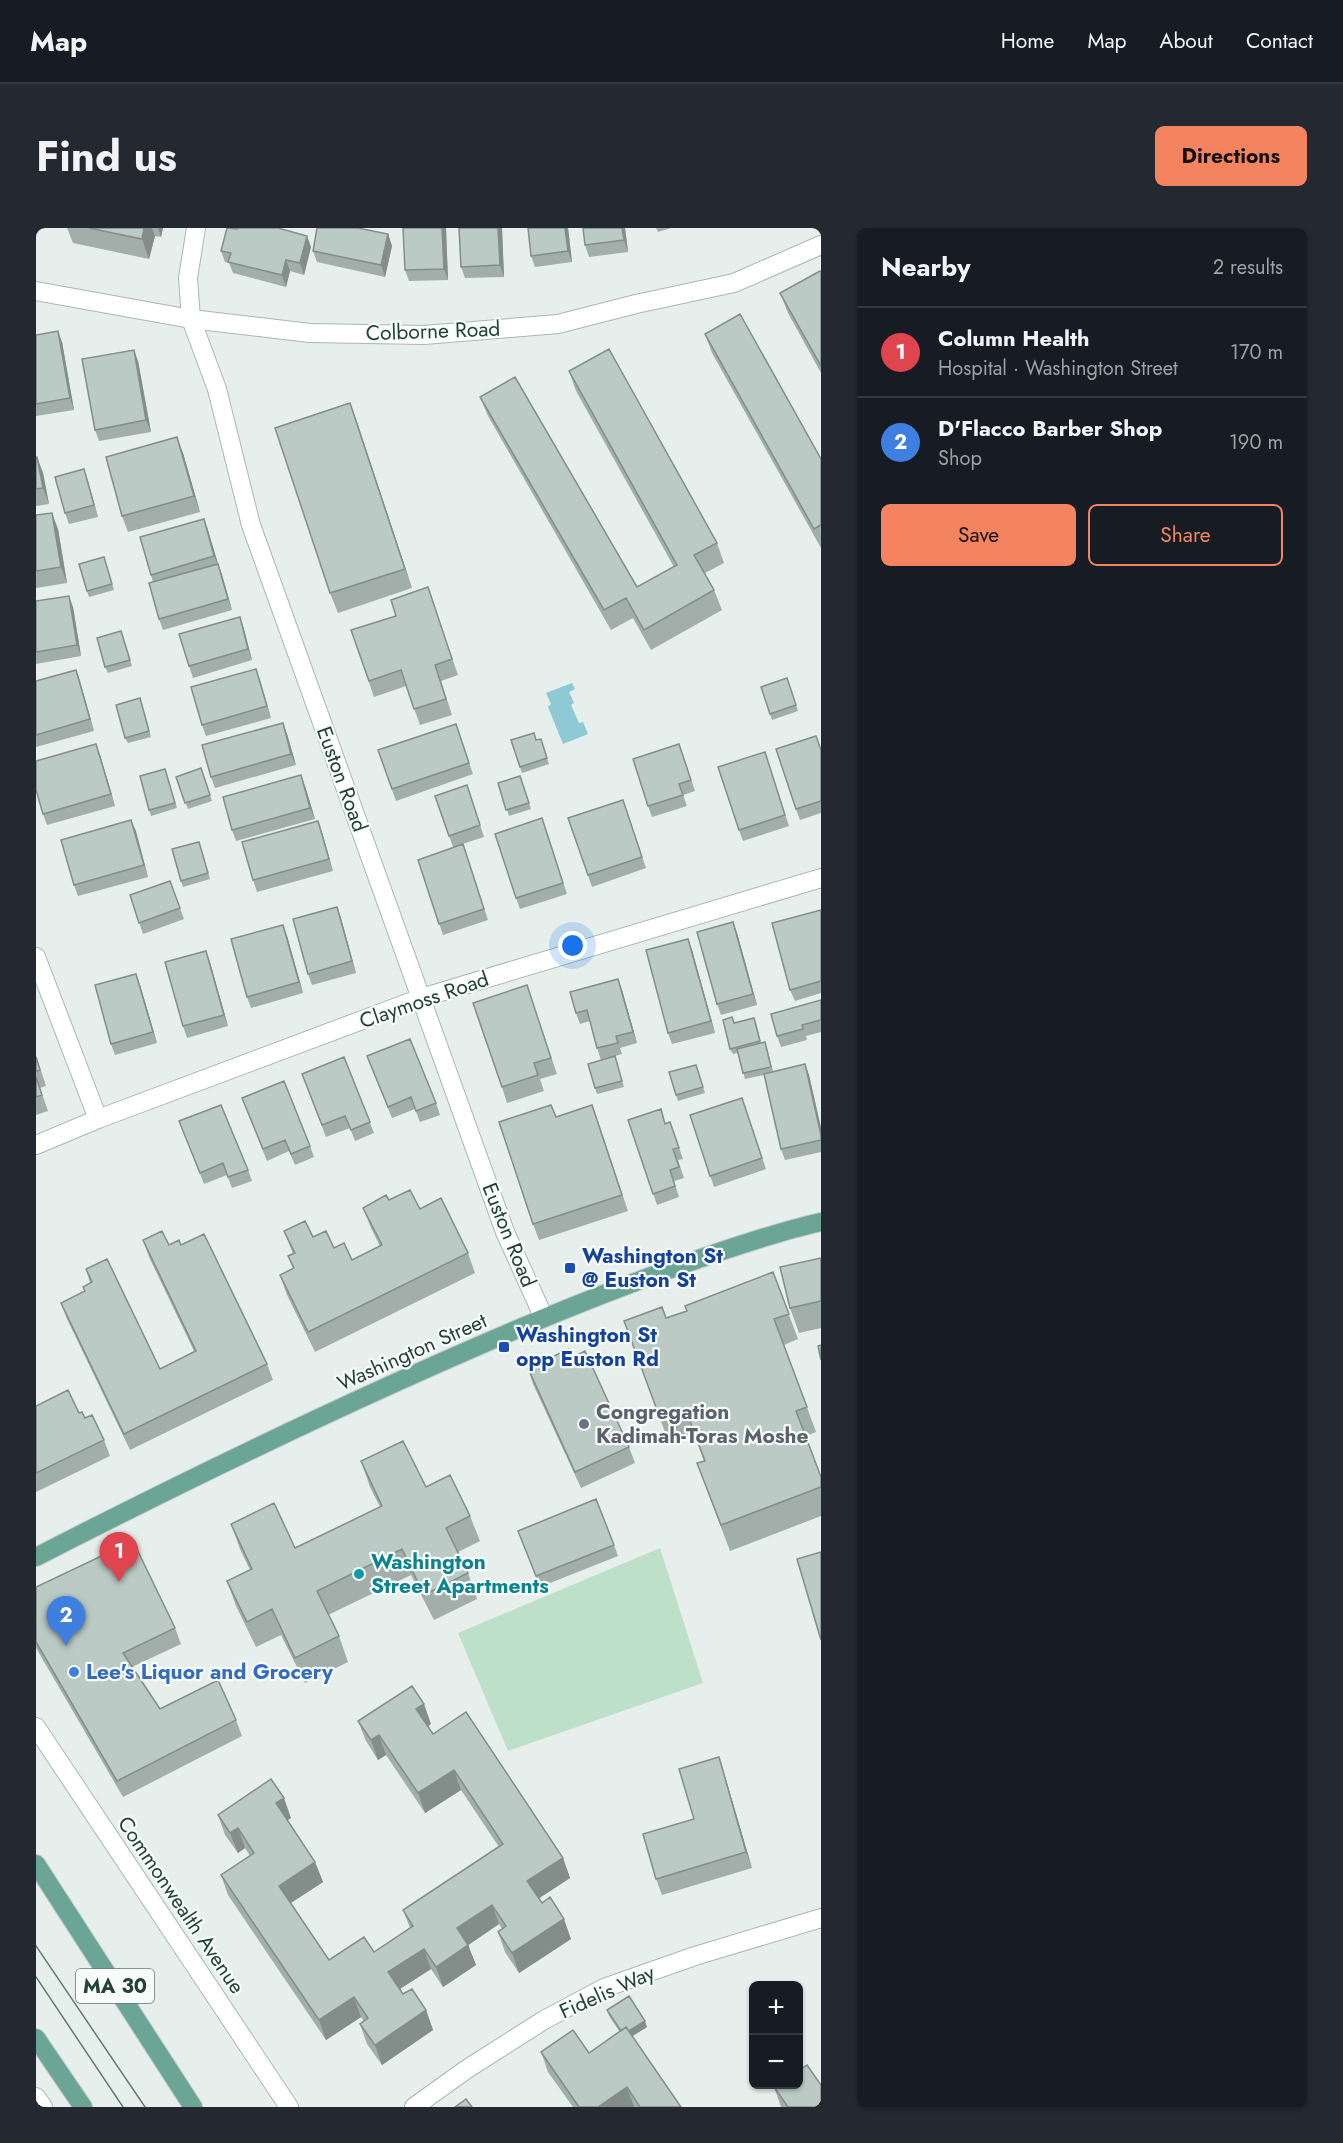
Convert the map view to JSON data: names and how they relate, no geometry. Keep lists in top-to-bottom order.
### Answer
{
  "streets": {
    "main road": ["Washington Street", "MA 30"],
    "street": [
      "Colborne Road",
      "Euston Road",
      "Claymoss Road",
      "Commonwealth Avenue",
      "Fidelis Way"
    ]
  },
  "crossings": [
    ["Colborne Road", "Euston Road"],
    ["Euston Road", "Claymoss Road"],
    ["Euston Road", "Washington Street"]
  ],
  "places": {
    "transit": ["Washington St @ Euston St", "Washington St opp Euston Rd"],
    "other": ["Congregation Kadimah-Toras Moshe", "Washington Street Apartments", "Lee's Liquor and Grocery"]
  },
  "page": {
    "header": "Map",
    "nav": [
      "Home",
      "Map",
      "About",
      "Contact"
    ],
    "title": "Find us",
    "buttons": [
      "Directions",
      ["Save", "Share"]
    ],
    "heading": ["Nearby", "2 results"],
    "list": [
      {
        "mark": "1",
        "name": "Column Health",
        "note": "Hospital · Washington Street",
        "value": "170 m"
      },
      {
        "mark": "2",
        "name": "D'Flacco Barber Shop",
        "note": "Shop",
        "value": "190 m"
      }
    ],
    "pins": ["1", "2"],
    "map_buttons": ["+", "−"]
  }
}
